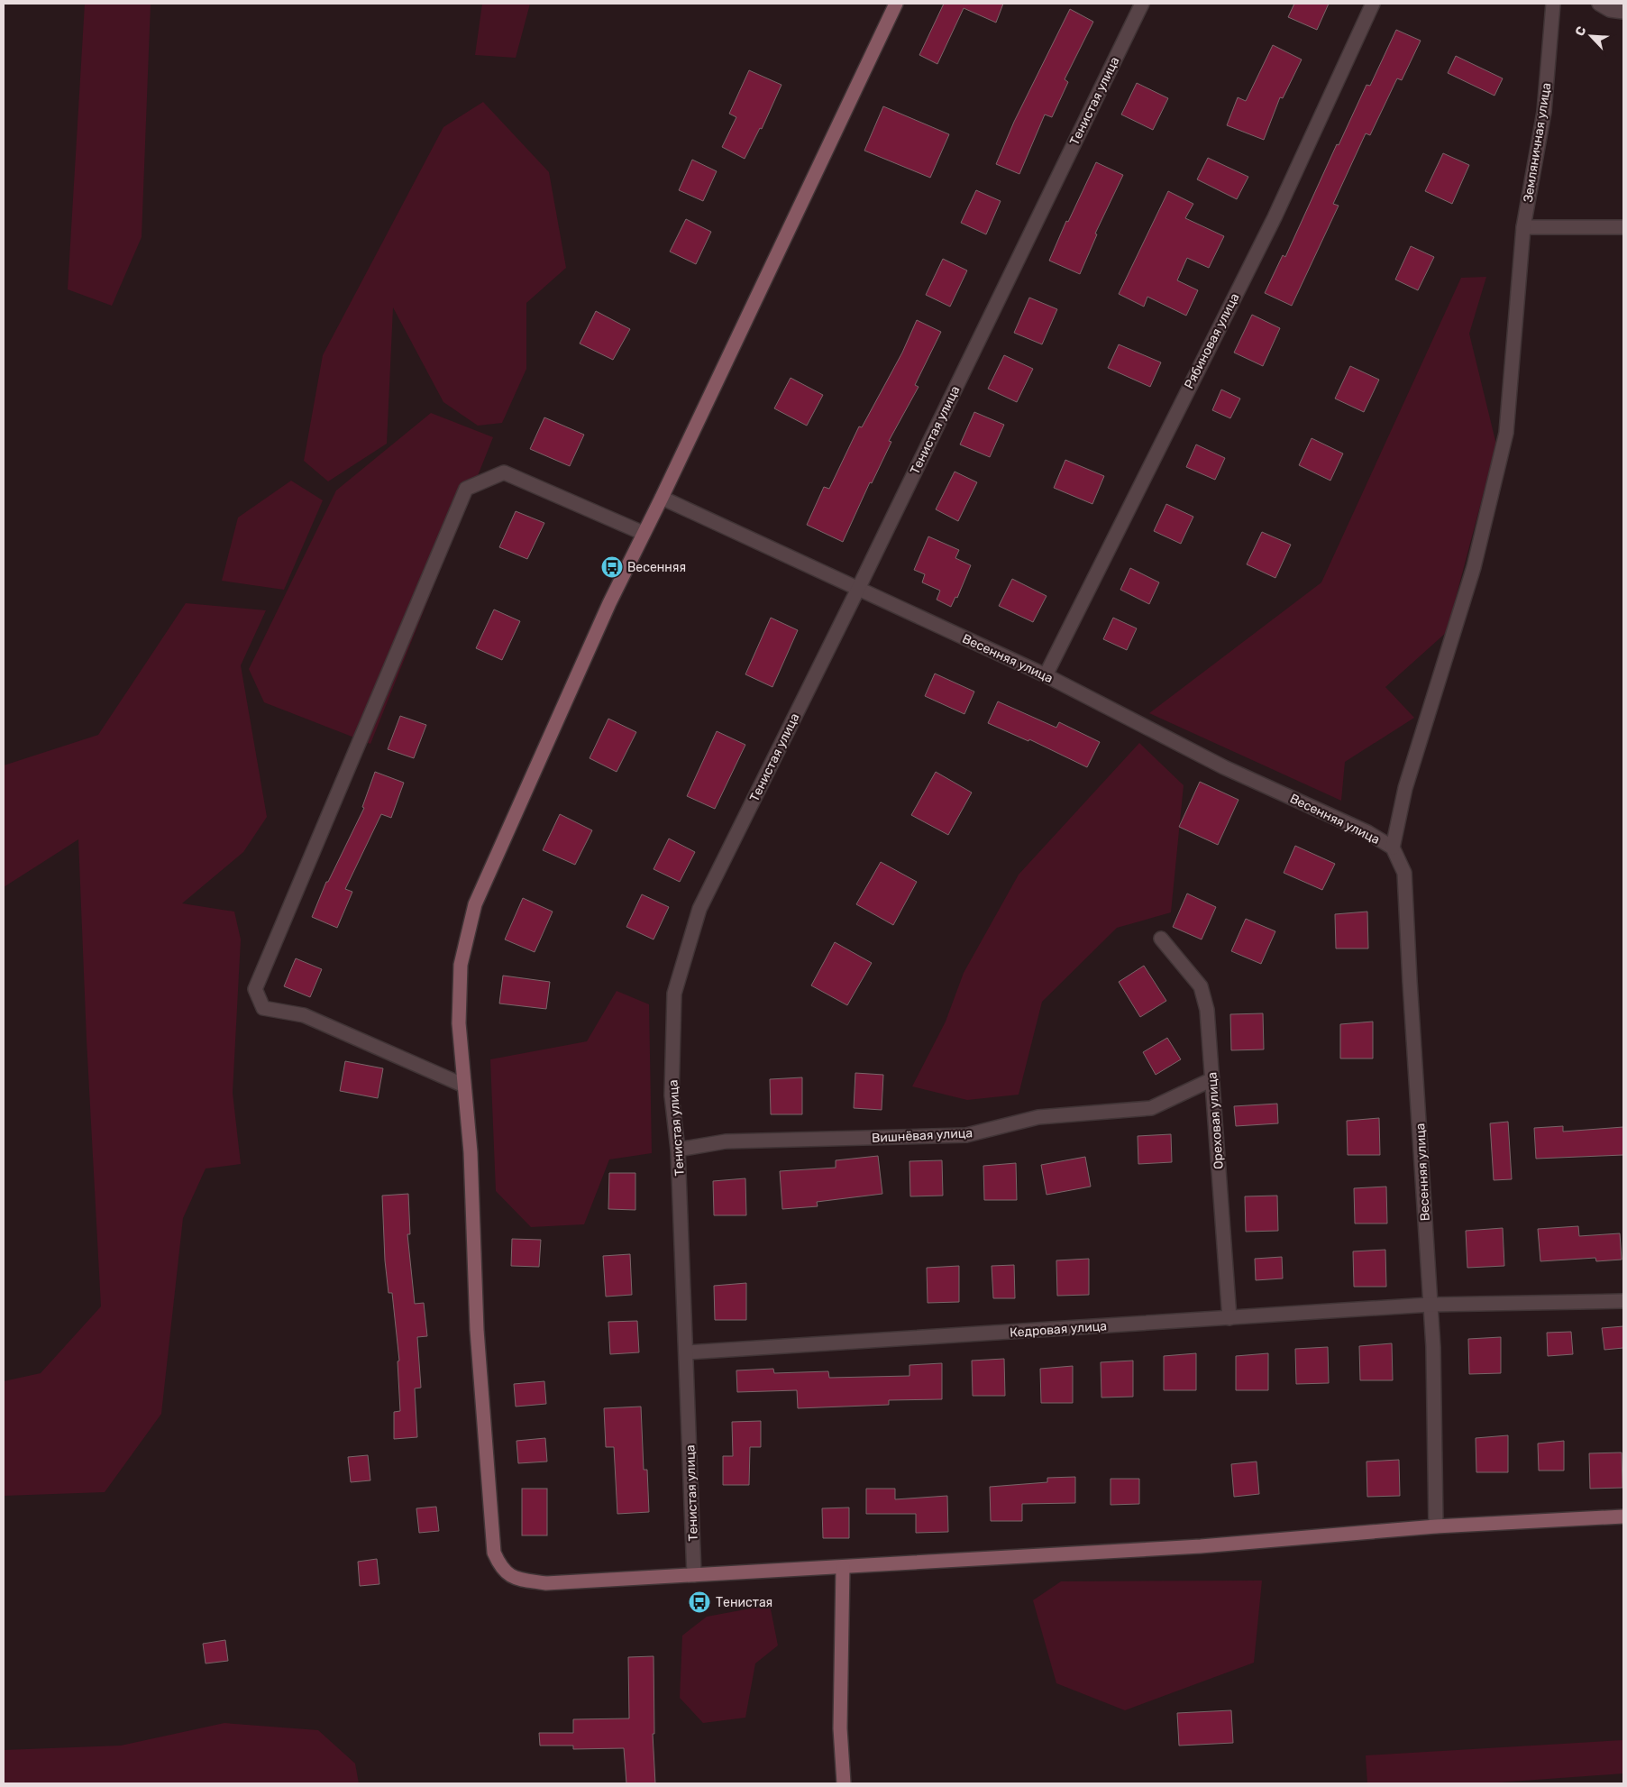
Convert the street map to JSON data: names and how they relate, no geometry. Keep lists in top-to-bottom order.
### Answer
{
  "streets": {
    "street": [
      "Тенистая улица",
      "Земляничная улица",
      "Рябиновая улица",
      "Весенняя улица",
      "Ореховая улица",
      "Вишнёвая улица",
      "Кедровая улица"
    ]
  },
  "crossings": [
    ["Тенистая улица", "Весенняя улица"],
    ["Тенистая улица", "Вишнёвая улица"],
    ["Тенистая улица", "Кедровая улица"],
    ["Земляничная улица", "Весенняя улица"],
    ["Рябиновая улица", "Весенняя улица"],
    ["Весенняя улица", "Кедровая улица"],
    ["Ореховая улица", "Вишнёвая улица"],
    ["Ореховая улица", "Кедровая улица"]
  ],
  "places": {
    "bus stop": ["Весенняя", "Тенистая"]
  },
  "north": "top left"
}
